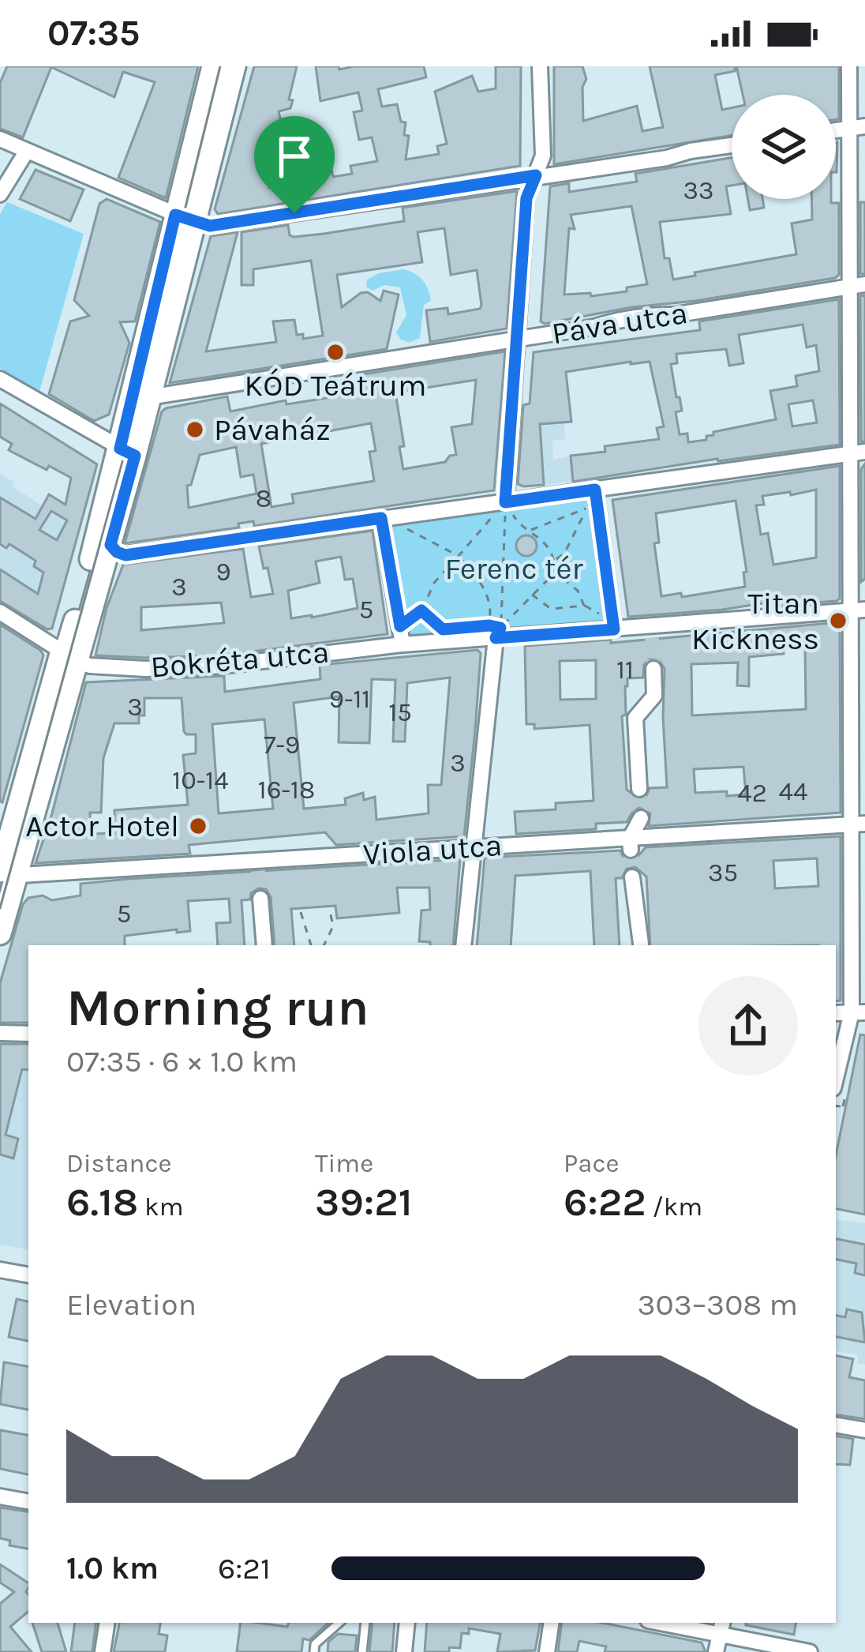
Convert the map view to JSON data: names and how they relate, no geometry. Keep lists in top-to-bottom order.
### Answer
{
  "streets": {
    "street": ["Páva utca", "Bokréta utca", "Viola utca"]
  },
  "parks": ["Ferenc tér"],
  "places": [
    "KÓD Teátrum",
    "Pávaház",
    "Titan Kickness",
    "Actor Hotel"
  ],
  "house_numbers": [
    "33",
    "8",
    "9",
    "3",
    "5",
    "11",
    "9-11",
    "3",
    "15",
    "7-9",
    "3",
    "10-14",
    "16-18",
    "44",
    "42",
    "35",
    "5"
  ],
  "page": {
    "status": "07:35",
    "heading": ["Morning run", "07:35 · 6 × 1.0 km"],
    "stats": [
      ["Distance", "6.18 km"],
      ["Time", "39:21"],
      ["Pace", "6:22 /km"]
    ],
    "chart": ["Elevation", "303–308 m"],
    "list": [
      {
        "name": "1.0 km",
        "note": "6:21"
      }
    ]
  }
}
